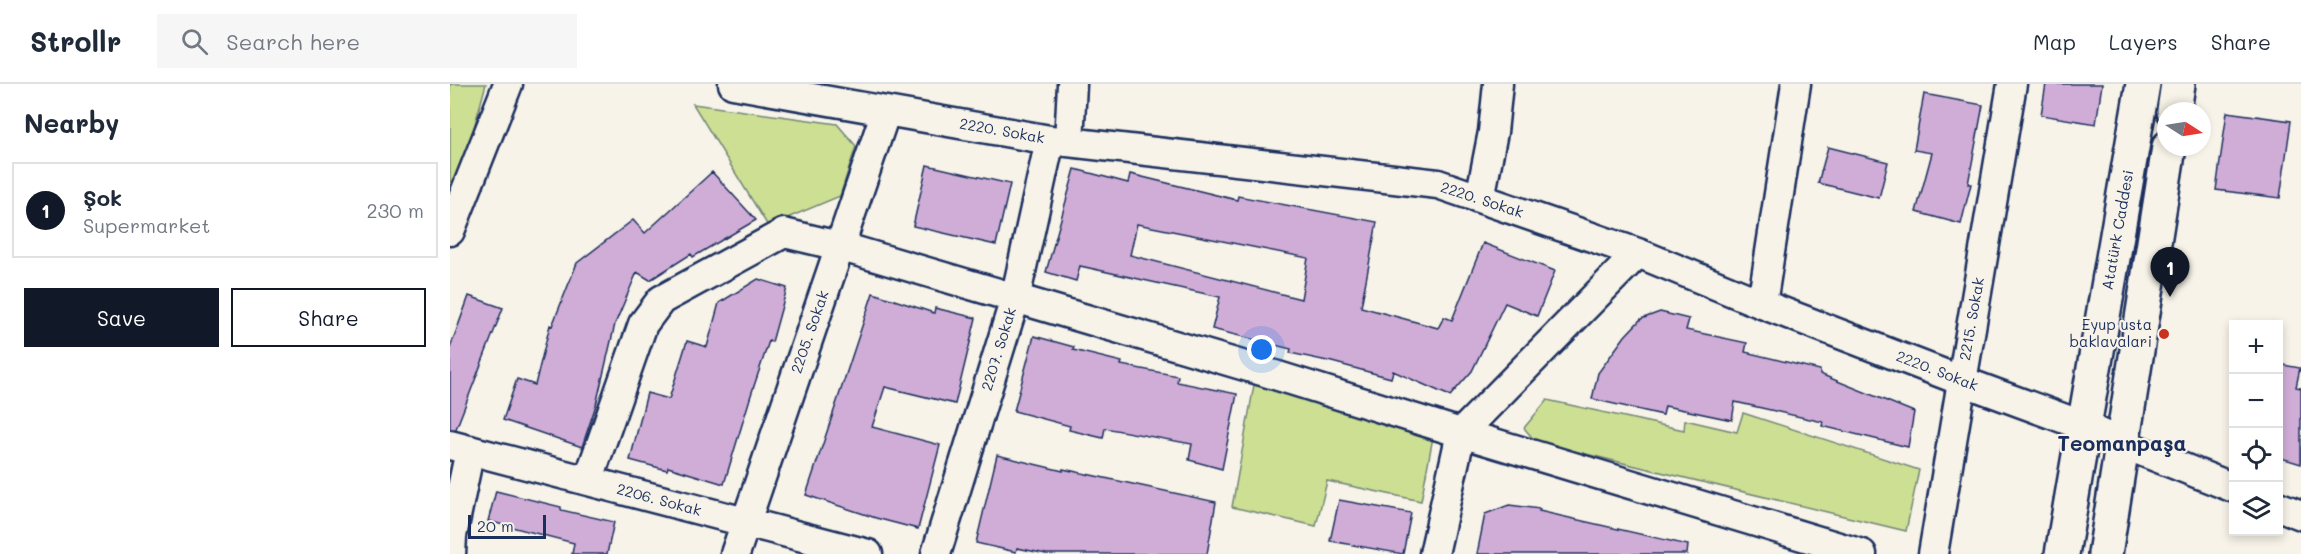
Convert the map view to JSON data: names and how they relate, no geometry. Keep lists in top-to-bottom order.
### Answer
{
  "streets": {
    "main road": ["Atatürk Caddesi"],
    "street": [
      "2220. Sokak",
      "2215. Sokak",
      "2205. Sokak",
      "2207. Sokak",
      "2206. Sokak"
    ]
  },
  "crossings": [
    ["2220. Sokak", "Atatürk Caddesi"],
    ["2220. Sokak", "2215. Sokak"],
    ["2220. Sokak", "2205. Sokak"],
    ["2220. Sokak", "2207. Sokak"],
    ["2205. Sokak", "2206. Sokak"]
  ],
  "districts": ["Teomanpaşa"],
  "places": ["Eyup usta baklavalari"],
  "scale_bar": "20 m",
  "north": "right",
  "page": {
    "header": "Strollr",
    "search": "Search here",
    "nav": ["Map", "Layers", "Share"],
    "heading": "Nearby",
    "list": [
      {
        "mark": "1",
        "name": "Şok",
        "note": "Supermarket",
        "value": "230 m"
      }
    ],
    "pins": "1",
    "buttons": ["Save", "Share"],
    "map_buttons": ["+", "−"],
    "scale": "20 m"
  }
}
